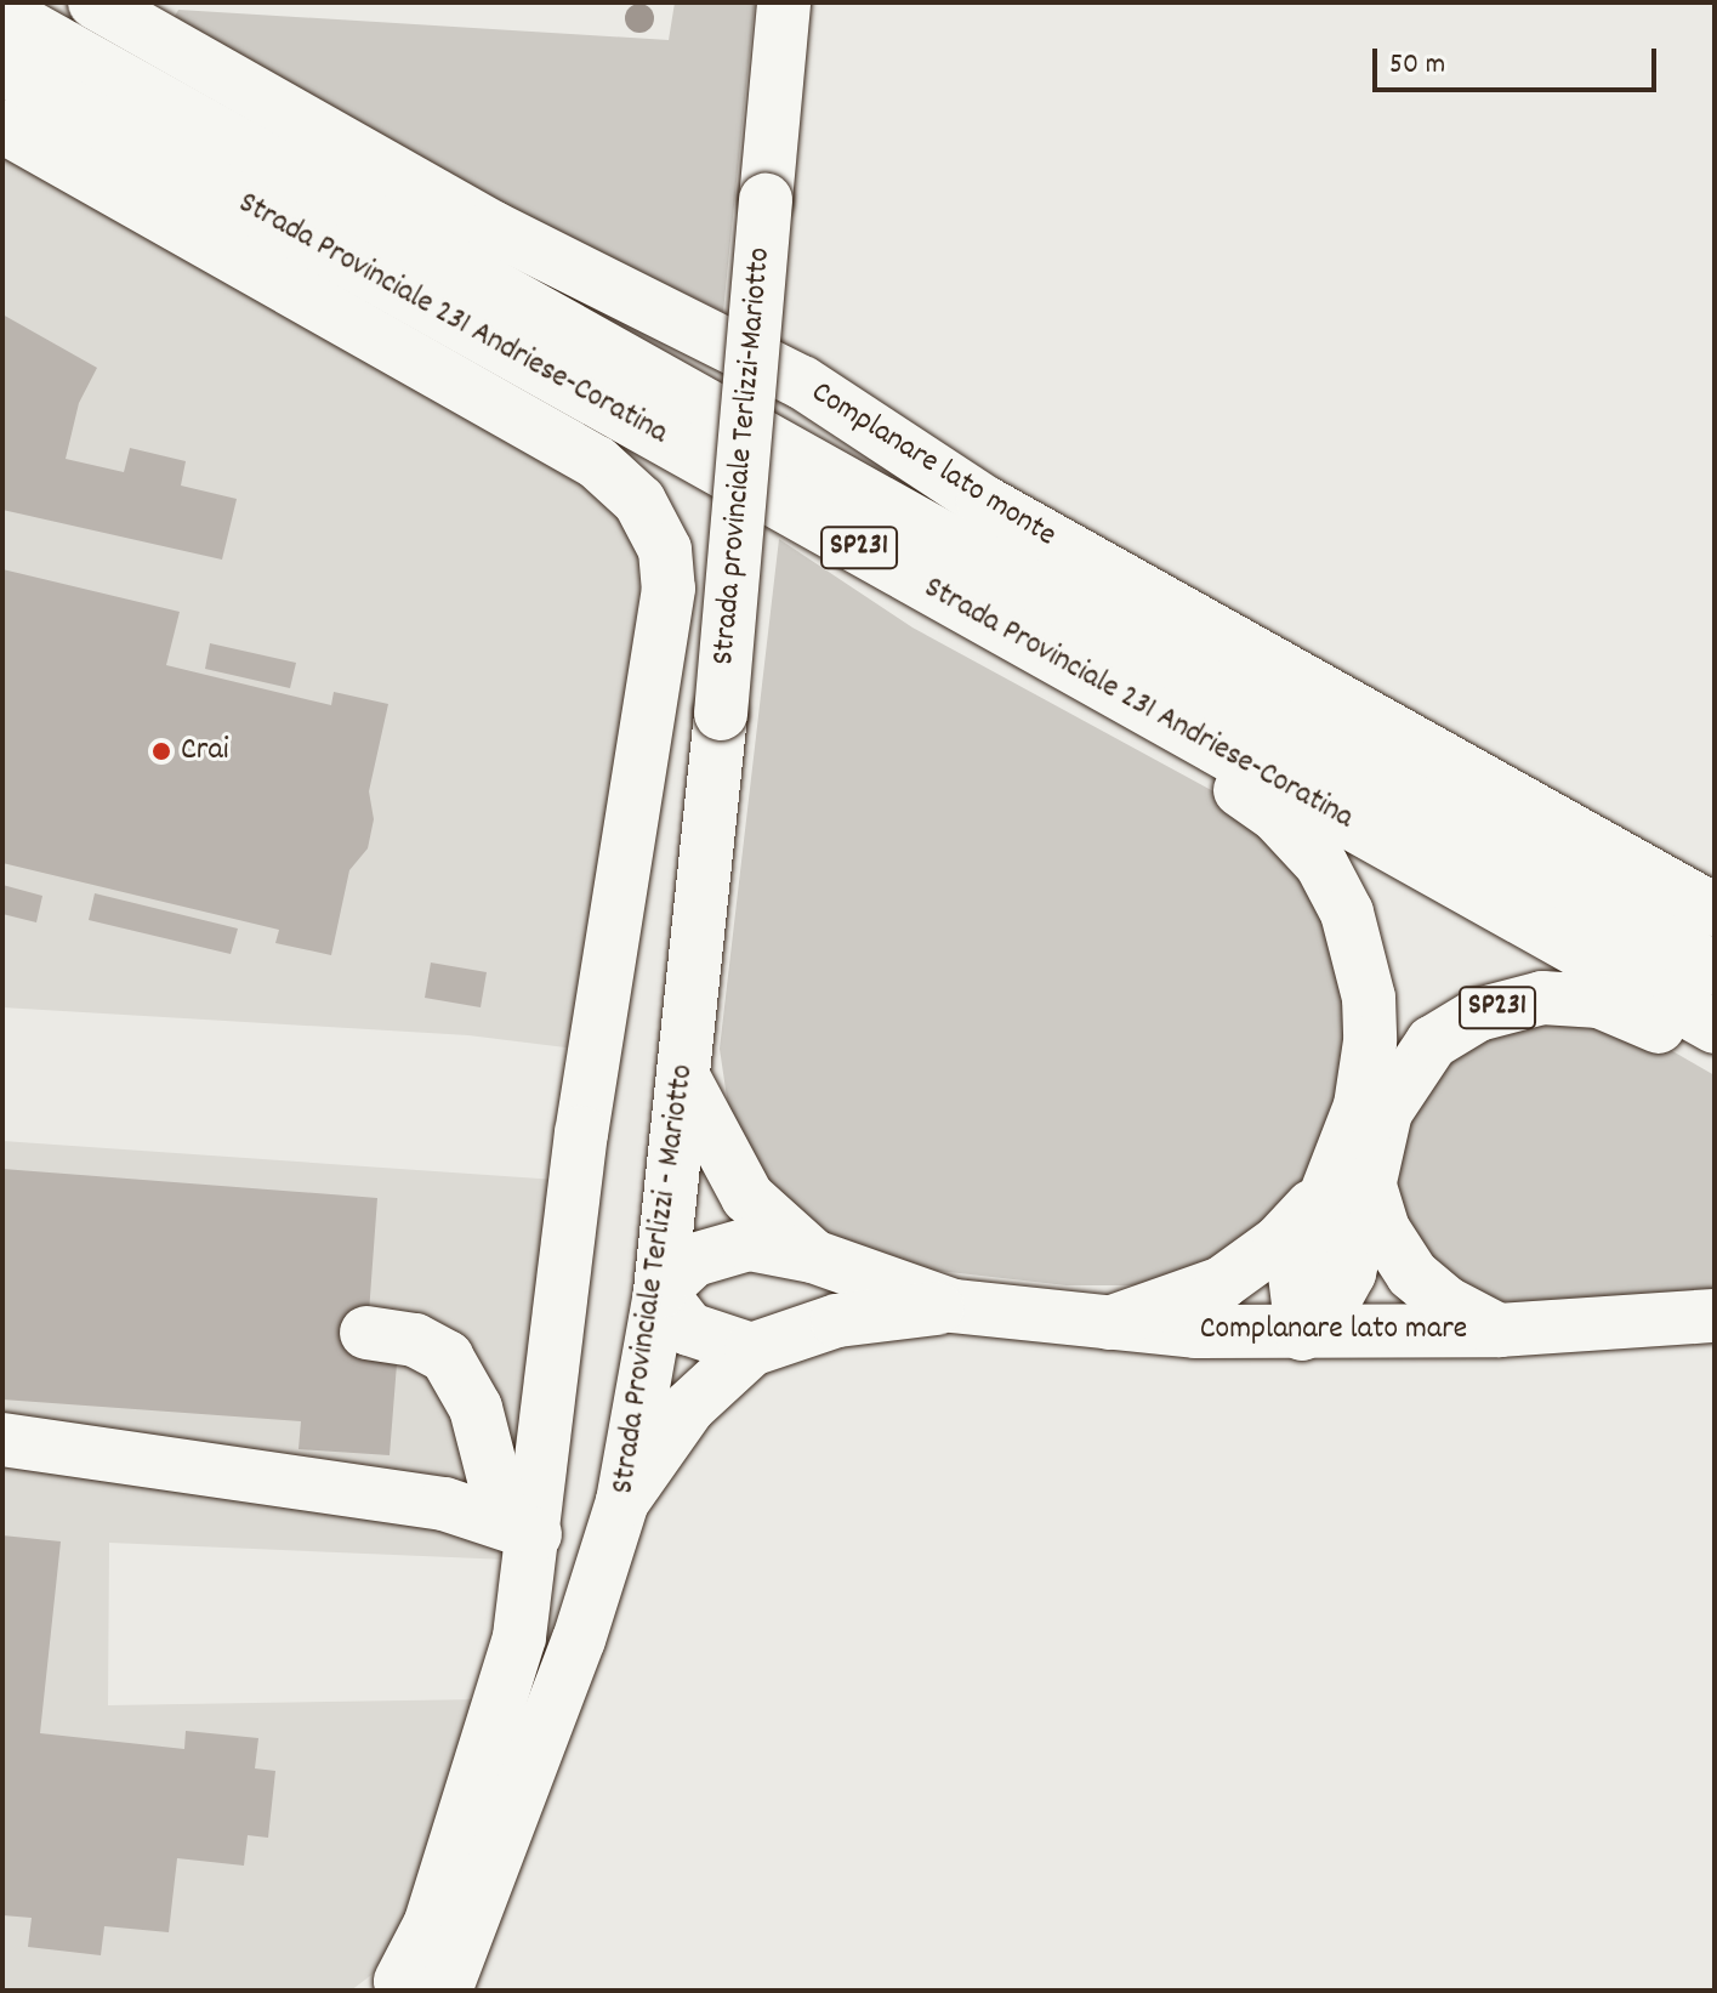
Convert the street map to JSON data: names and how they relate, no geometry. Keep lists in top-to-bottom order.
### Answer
{
  "streets": {
    "main road": [
      "Strada Provinciale 231 Andriese-Coratina",
      "Strada provinciale Terlizzi-Mariotto",
      "Complanare lato monte",
      "SP231",
      "Strada Provinciale Terlizzi - Mariotto",
      "Complanare lato mare"
    ]
  },
  "crossings": [
    ["Strada Provinciale 231 Andriese-Coratina", "SP231"],
    ["Strada provinciale Terlizzi-Mariotto", "Strada Provinciale Terlizzi - Mariotto"],
    ["SP231", "Complanare lato mare"]
  ],
  "places": ["Crai"],
  "scale_bar": "50 m"
}
